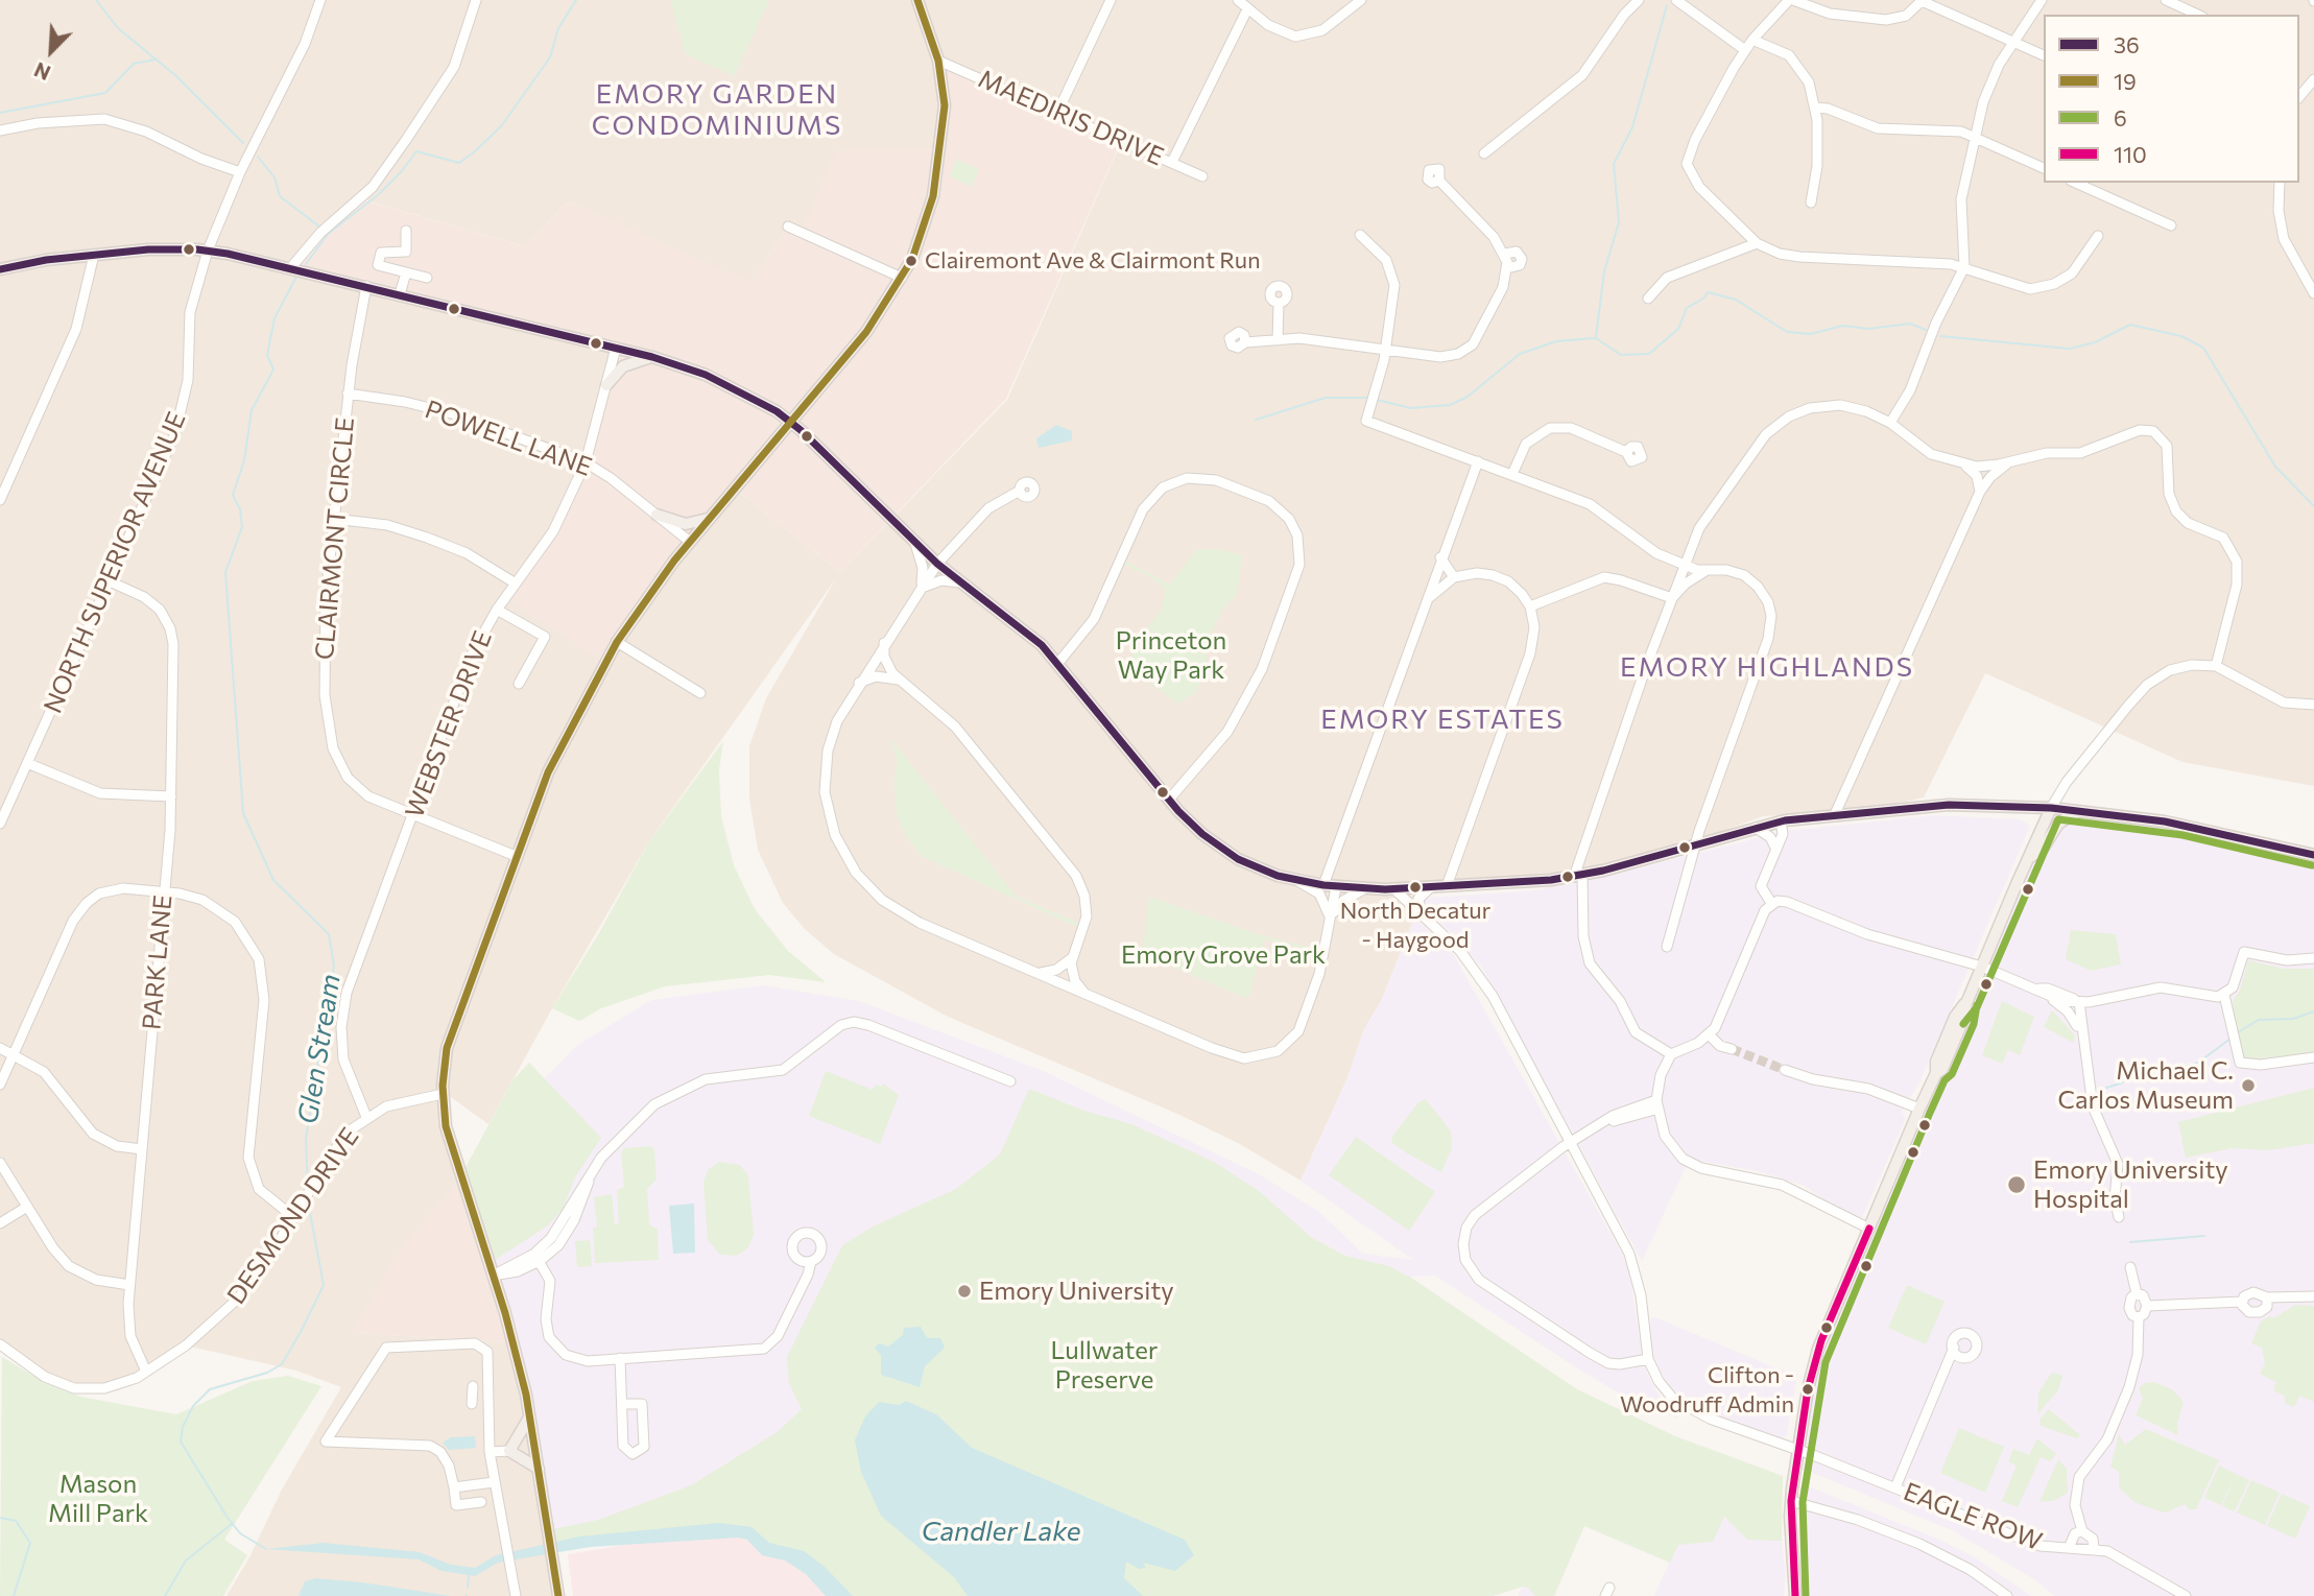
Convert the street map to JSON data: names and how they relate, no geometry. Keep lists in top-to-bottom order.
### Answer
{
  "streets": {
    "street": [
      "MAEDIRIS DRIVE",
      "POWELL LANE",
      "CLAIRMONT CIRCLE",
      "NORTH SUPERIOR AVENUE",
      "WEBSTER DRIVE",
      "PARK LANE",
      "DESMOND DRIVE",
      "EAGLE ROW"
    ]
  },
  "crossings": [
    ["POWELL LANE", "CLAIRMONT CIRCLE"],
    ["POWELL LANE", "WEBSTER DRIVE"],
    ["CLAIRMONT CIRCLE", "WEBSTER DRIVE"],
    ["NORTH SUPERIOR AVENUE", "PARK LANE"],
    ["WEBSTER DRIVE", "DESMOND DRIVE"],
    ["PARK LANE", "DESMOND DRIVE"]
  ],
  "districts": ["EMORY GARDEN CONDOMINIUMS", "EMORY HIGHLANDS", "EMORY ESTATES"],
  "water": ["Glen Stream", "Candler Lake"],
  "parks": [
    "Princeton Way Park",
    "Emory Grove Park",
    "Lullwater Preserve",
    "Mason Mill Park"
  ],
  "places": [
    "Clairemont Ave & Clairmont Run",
    "North Decatur - Haygood",
    "Michael C. Carlos Museum",
    "Emory University Hospital",
    "Emory University",
    "Clifton - Woodruff Admin"
  ],
  "lines": [
    "transit line 19",
    "transit line 36",
    "transit line 6",
    "transit line 110"
  ],
  "legend": [
    "36",
    "19",
    "6",
    "110"
  ],
  "north": "bottom left"
}
